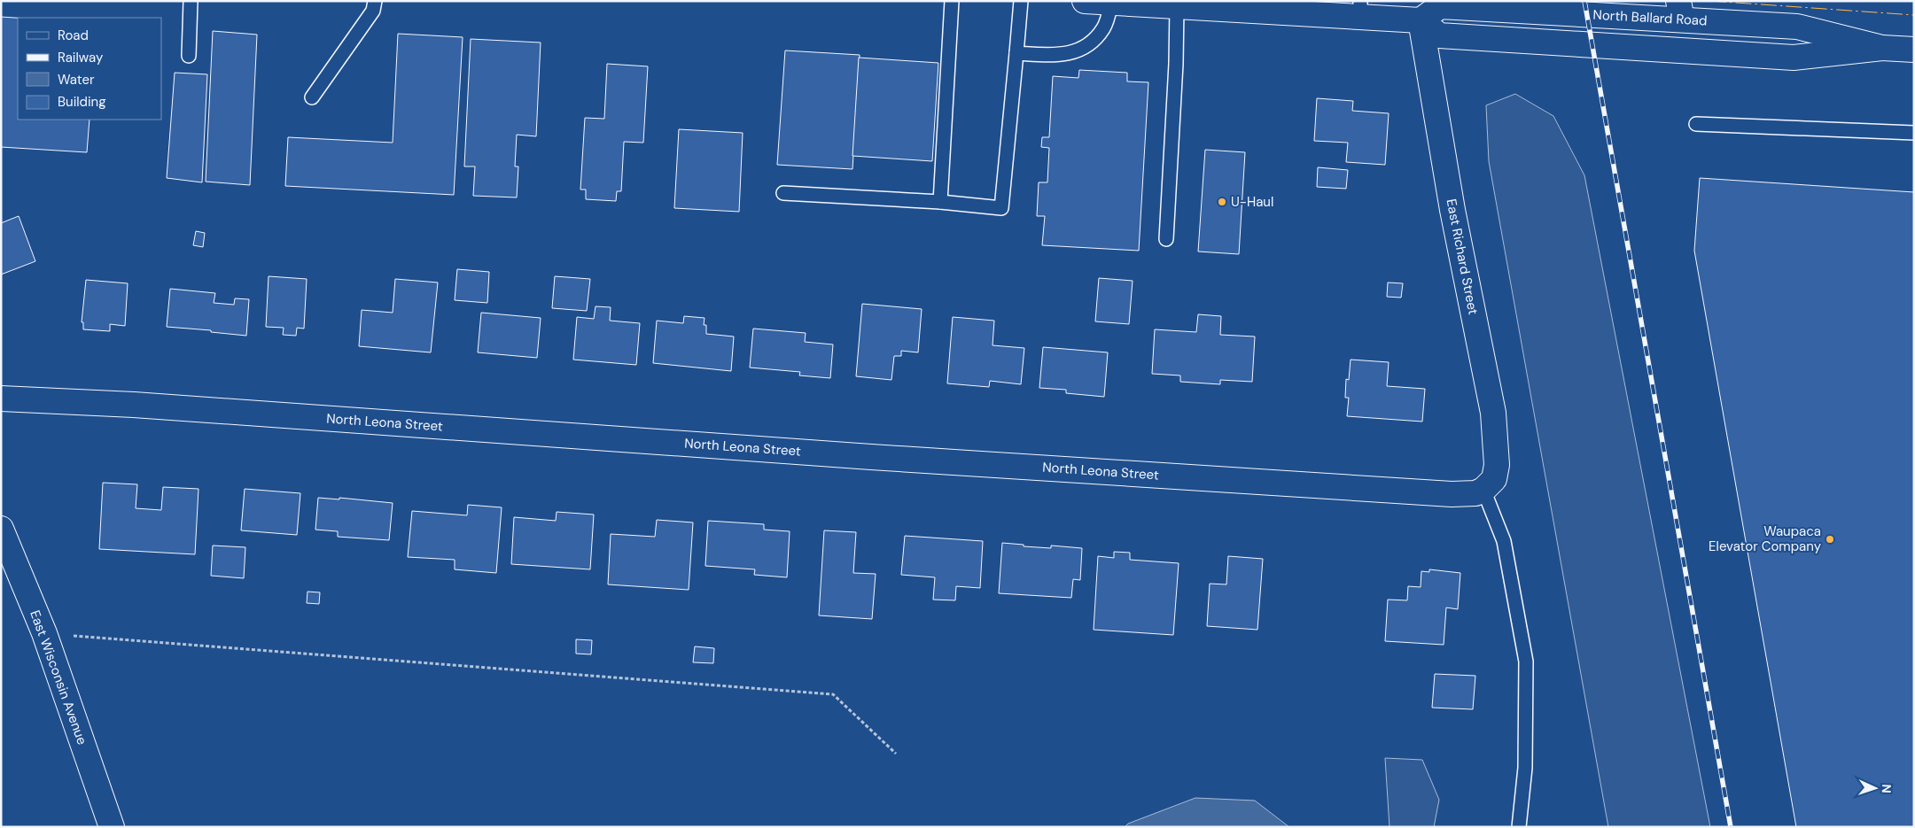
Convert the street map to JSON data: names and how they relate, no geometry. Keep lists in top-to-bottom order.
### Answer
{
  "streets": {
    "street": [
      "North Ballard Road",
      "East Richard Street",
      "North Leona Street",
      "East Wisconsin Avenue"
    ]
  },
  "crossings": [
    ["North Ballard Road", "East Richard Street"],
    ["East Richard Street", "North Leona Street"]
  ],
  "places": ["U-Haul", "Waupaca Elevator Company"],
  "legend": [
    "Road",
    "Railway",
    "Water",
    "Building"
  ],
  "north": "right"
}
